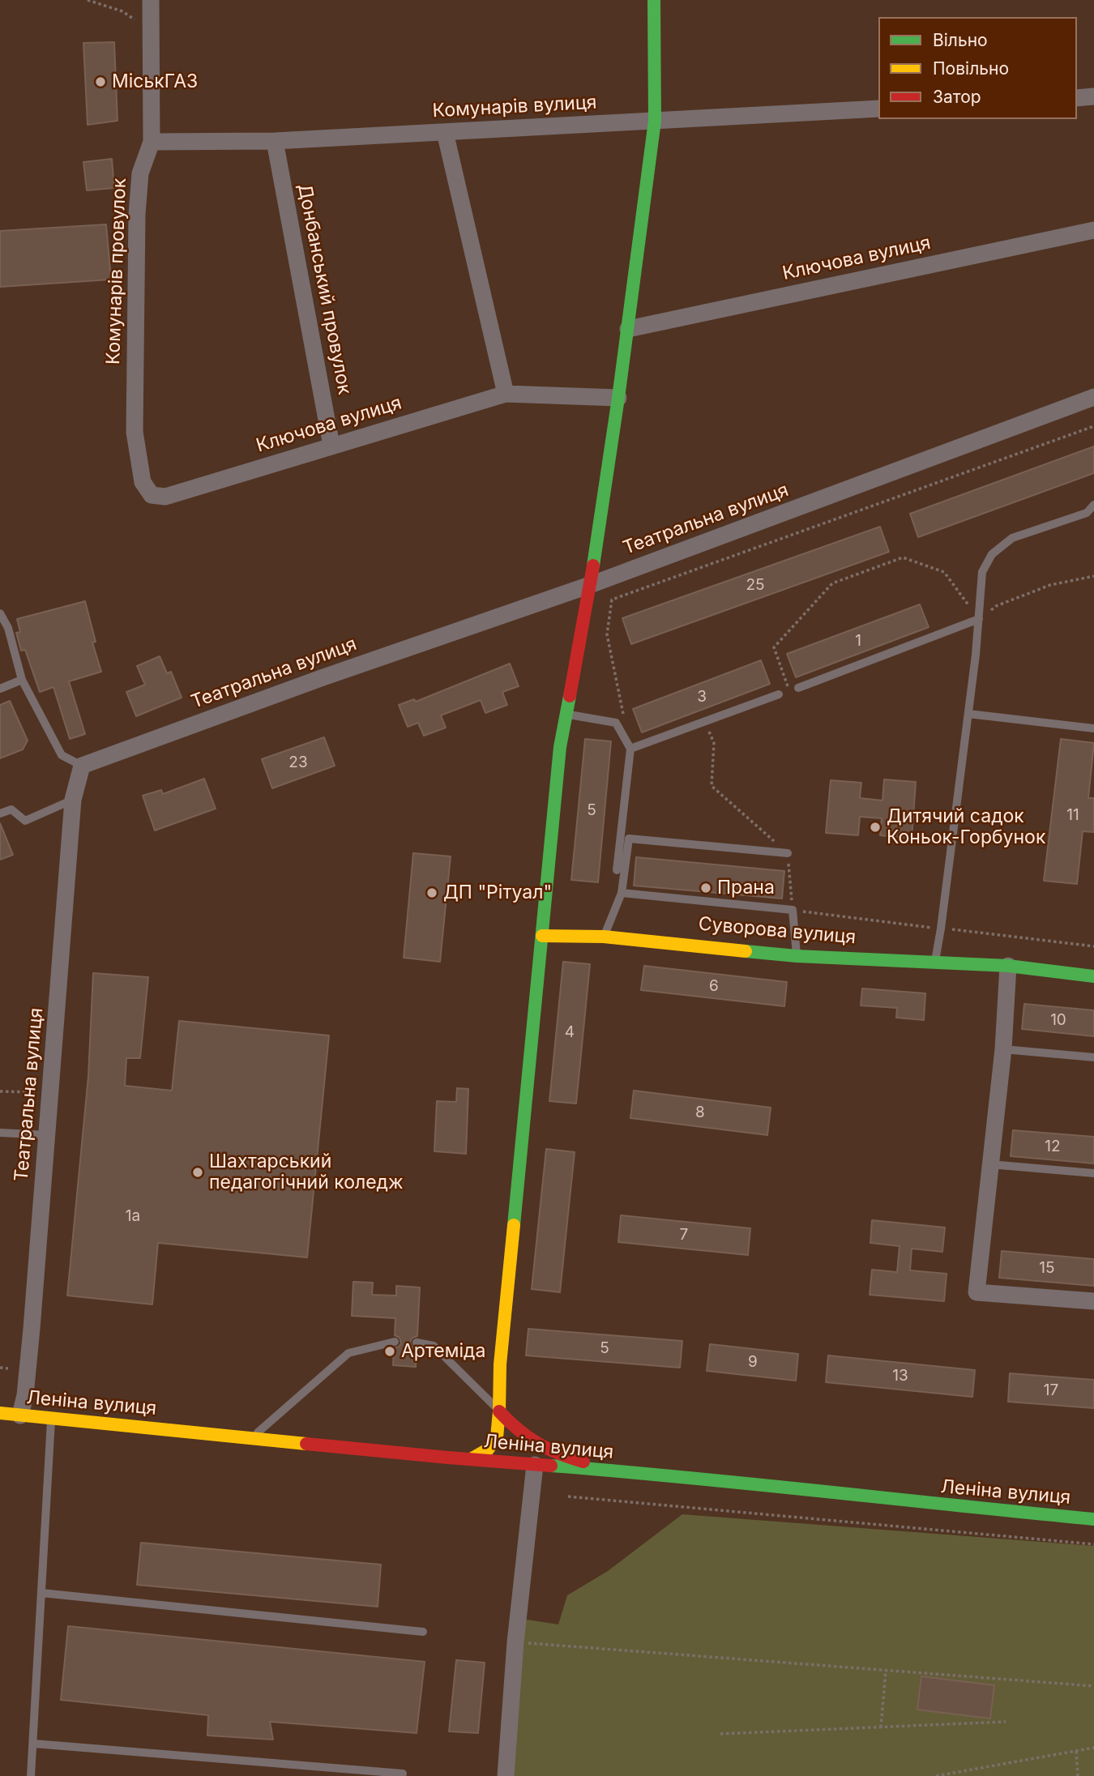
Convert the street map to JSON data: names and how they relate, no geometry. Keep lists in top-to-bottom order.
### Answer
{
  "streets": {
    "street": [
      "Комунарів вулиця",
      "Ключова вулиця",
      "Комунарів провулок",
      "Донбанський провулок",
      "Театральна вулиця",
      "Суворова вулиця",
      "Леніна вулиця"
    ]
  },
  "crossings": [
    ["Комунарів вулиця", "Комунарів провулок"],
    ["Комунарів вулиця", "Донбанський провулок"],
    ["Ключова вулиця", "Комунарів провулок"],
    ["Ключова вулиця", "Донбанський провулок"],
    ["Театральна вулиця", "Леніна вулиця"]
  ],
  "places": [
    "МіськГАЗ",
    "Дитячий садок Коньок-Горбунок",
    "Прана",
    "ДП \"Рітуал\"",
    "Шахтарський педагогічний коледж",
    "Артеміда"
  ],
  "house_numbers": [
    "25",
    "1",
    "3",
    "23",
    "5",
    "11",
    "6",
    "10",
    "4",
    "8",
    "12",
    "1а",
    "7",
    "15",
    "5",
    "9",
    "13",
    "17"
  ],
  "legend": ["Вільно", "Повільно", "Затор"]
}
